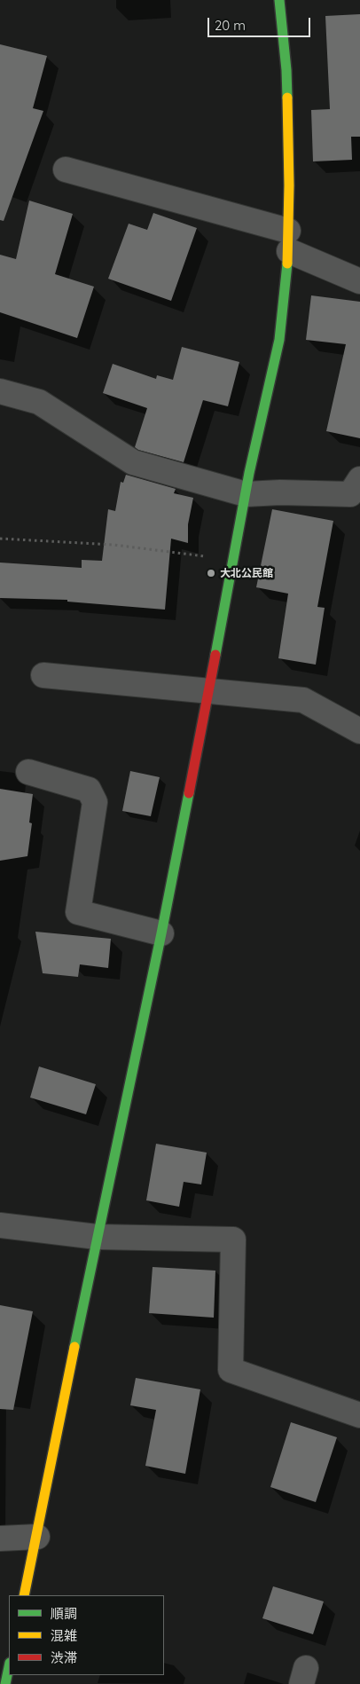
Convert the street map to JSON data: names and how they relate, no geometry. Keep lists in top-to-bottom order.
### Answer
{
  "places": ["大北公民館"],
  "legend": ["順調", "混雑", "渋滞"],
  "scale_bar": "20 m"
}
